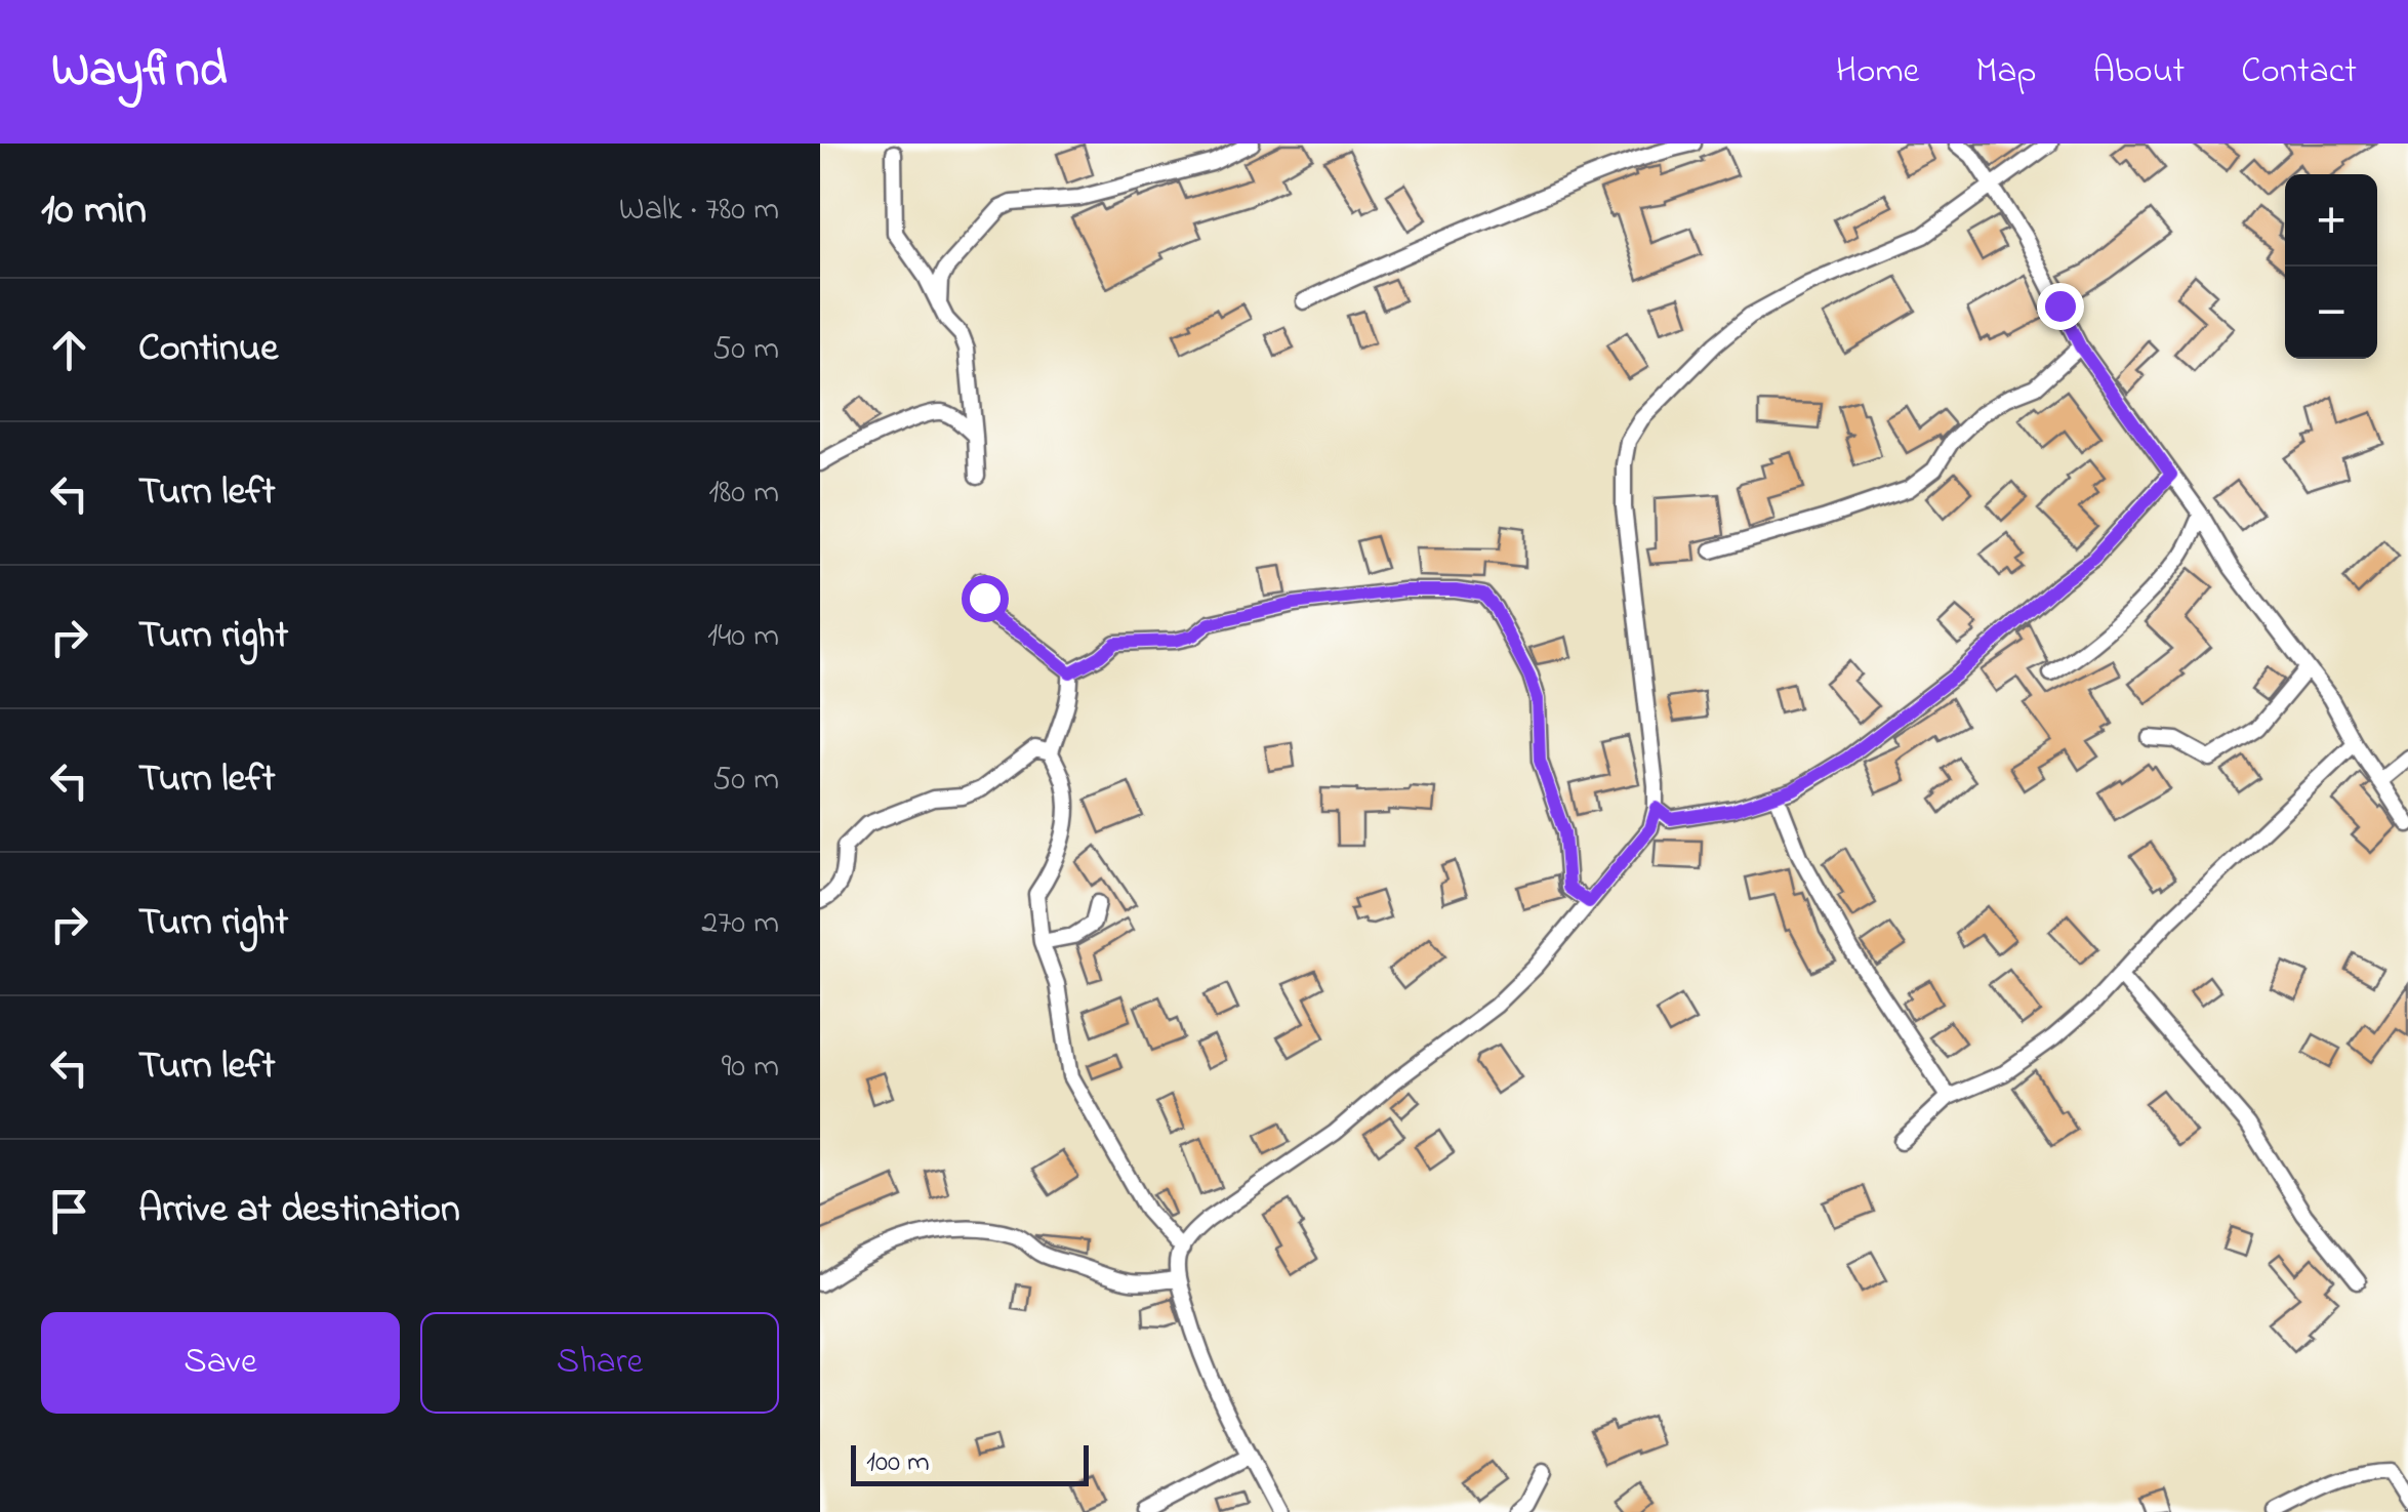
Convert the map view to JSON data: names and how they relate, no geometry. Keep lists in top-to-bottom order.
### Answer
{
  "scale_bar": "100 m",
  "page": {
    "header": "Wayfind",
    "nav": [
      "Home",
      "Map",
      "About",
      "Contact"
    ],
    "heading": ["10 min", "Walk · 780 m"],
    "map_buttons": ["+", "−"],
    "list": [
      ["Continue", "50 m"],
      ["Turn left", "180 m"],
      ["Turn right", "140 m"],
      ["Turn left", "50 m"],
      ["Turn right", "270 m"],
      ["Turn left", "90 m"],
      "Arrive at destination"
    ],
    "buttons": ["Save", "Share"],
    "scale": "100 m"
  }
}
